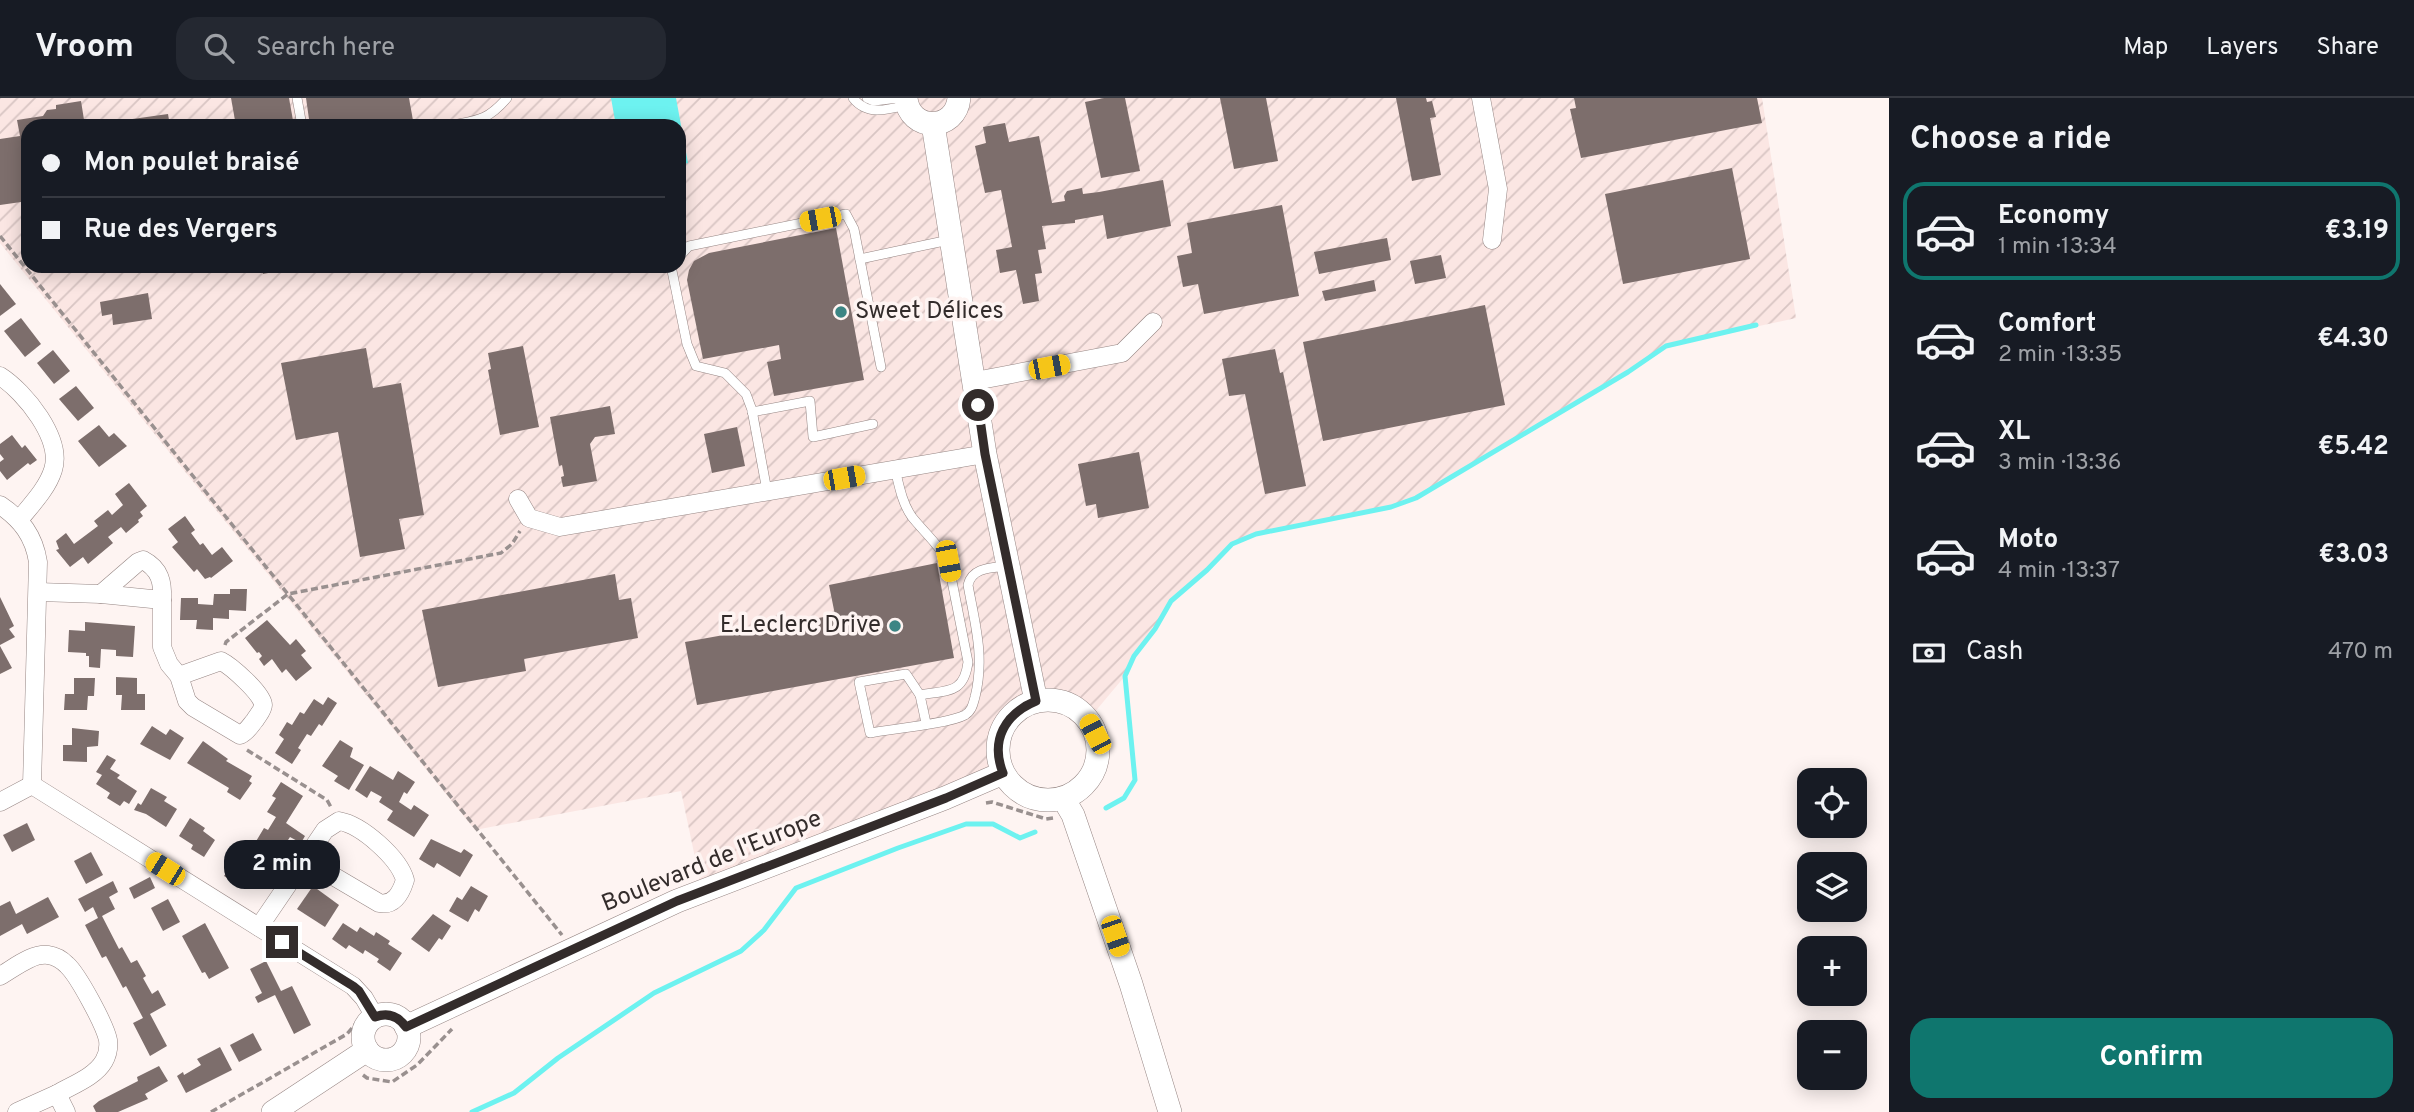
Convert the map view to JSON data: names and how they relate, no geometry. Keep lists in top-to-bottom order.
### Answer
{
  "streets": {
    "street": ["Boulevard de l'Europe"]
  },
  "places": ["Sweet Délices", "E.Leclerc Drive"],
  "page": {
    "header": "Vroom",
    "search": "Search here",
    "nav": ["Map", "Layers", "Share"],
    "heading": "Choose a ride",
    "banner": ["Mon poulet braisé", "Rue des Vergers"],
    "list": [
      {
        "name": "Economy",
        "note": "1 min · 13:34",
        "value": "€3.19"
      },
      {
        "name": "Comfort",
        "note": "2 min · 13:35",
        "value": "€4.30"
      },
      {
        "name": "XL",
        "note": "3 min · 13:36",
        "value": "€5.42"
      },
      {
        "name": "Moto",
        "note": "4 min · 13:37",
        "value": "€3.03"
      }
    ],
    "pay": ["Cash", "470 m"],
    "map_buttons": ["+", "−"],
    "bubble": "2 min",
    "buttons": "Confirm"
  }
}
